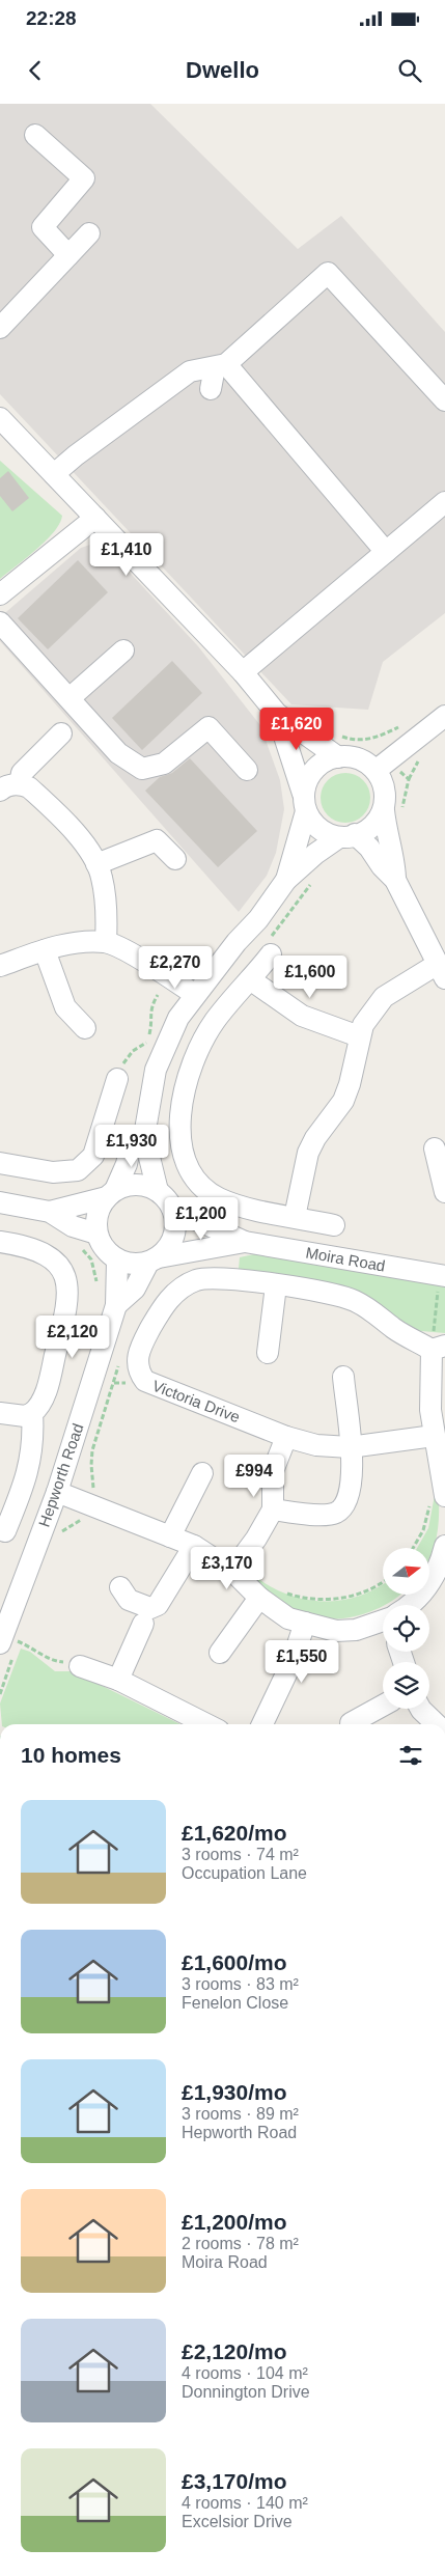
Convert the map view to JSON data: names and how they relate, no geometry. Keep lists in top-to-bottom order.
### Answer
{
  "streets": {
    "street": ["Moira Road", "Victoria Drive", "Hepworth Road"]
  },
  "crossings": [
    ["Moira Road", "Hepworth Road"]
  ],
  "north": "right",
  "page": {
    "status": "22:28",
    "header": "Dwello",
    "price": [
      "£1,410",
      "£1,620",
      "£2,270",
      "£1,600",
      "£1,930",
      "£1,200",
      "£2,120",
      "£994",
      "£3,170",
      "£1,550"
    ],
    "heading": "10 homes",
    "list": [
      {
        "name": "£1,620/mo",
        "note": "3 rooms · 74 m² · Occupation Lane"
      },
      {
        "name": "£1,600/mo",
        "note": "3 rooms · 83 m² · Fenelon Close"
      },
      {
        "name": "£1,930/mo",
        "note": "3 rooms · 89 m² · Hepworth Road"
      },
      {
        "name": "£1,200/mo",
        "note": "2 rooms · 78 m² · Moira Road"
      },
      {
        "name": "£2,120/mo",
        "note": "4 rooms · 104 m² · Donnington Drive"
      },
      {
        "name": "£3,170/mo",
        "note": "4 rooms · 140 m² · Excelsior Drive"
      }
    ]
  }
}
